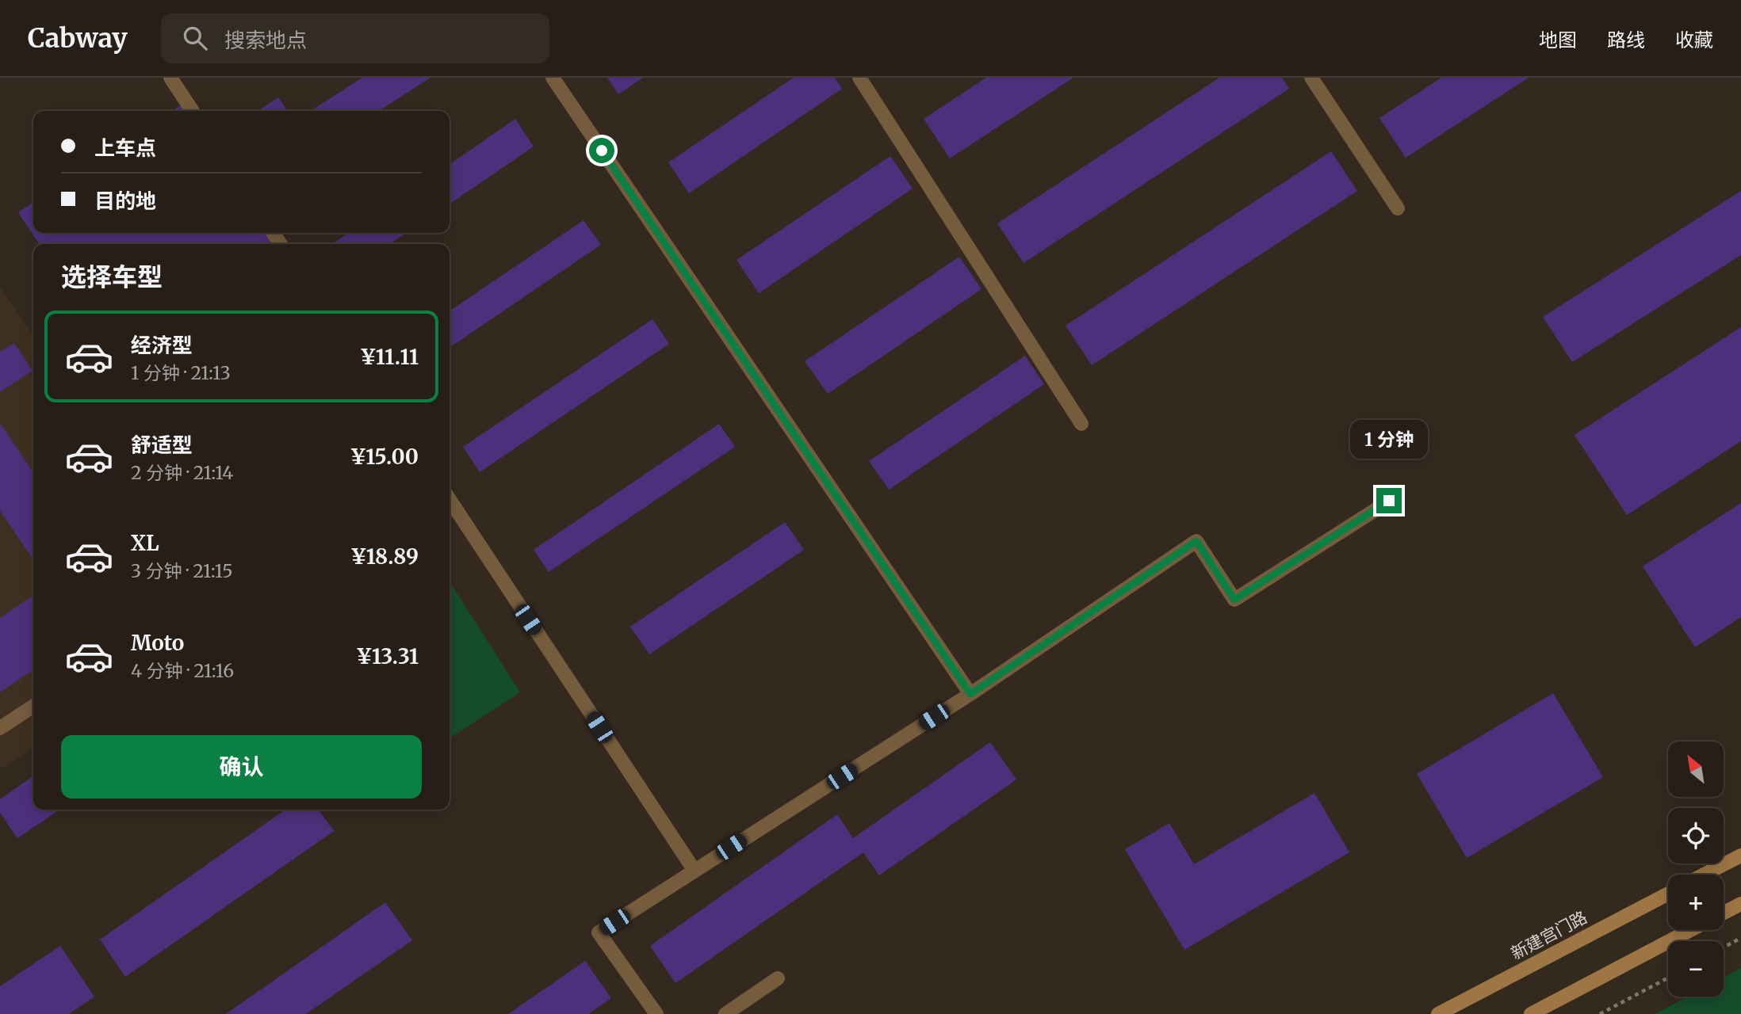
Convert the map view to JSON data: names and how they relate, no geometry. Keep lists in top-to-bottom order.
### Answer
{
  "streets": {
    "street": ["新建宫门路"]
  },
  "north": "top left",
  "page": {
    "header": "Cabway",
    "search": "搜索地点",
    "nav": ["地图", "路线", "收藏"],
    "banner": ["上车点", "目的地"],
    "heading": "选择车型",
    "list": [
      {
        "name": "经济型",
        "note": "1 分钟 · 21:13",
        "value": "¥11.11"
      },
      {
        "name": "舒适型",
        "note": "2 分钟 · 21:14",
        "value": "¥15.00"
      },
      {
        "name": "XL",
        "note": "3 分钟 · 21:15",
        "value": "¥18.89"
      },
      {
        "name": "Moto",
        "note": "4 分钟 · 21:16",
        "value": "¥13.31"
      }
    ],
    "bubble": "1 分钟",
    "buttons": "确认",
    "map_buttons": ["+", "−"]
  }
}
